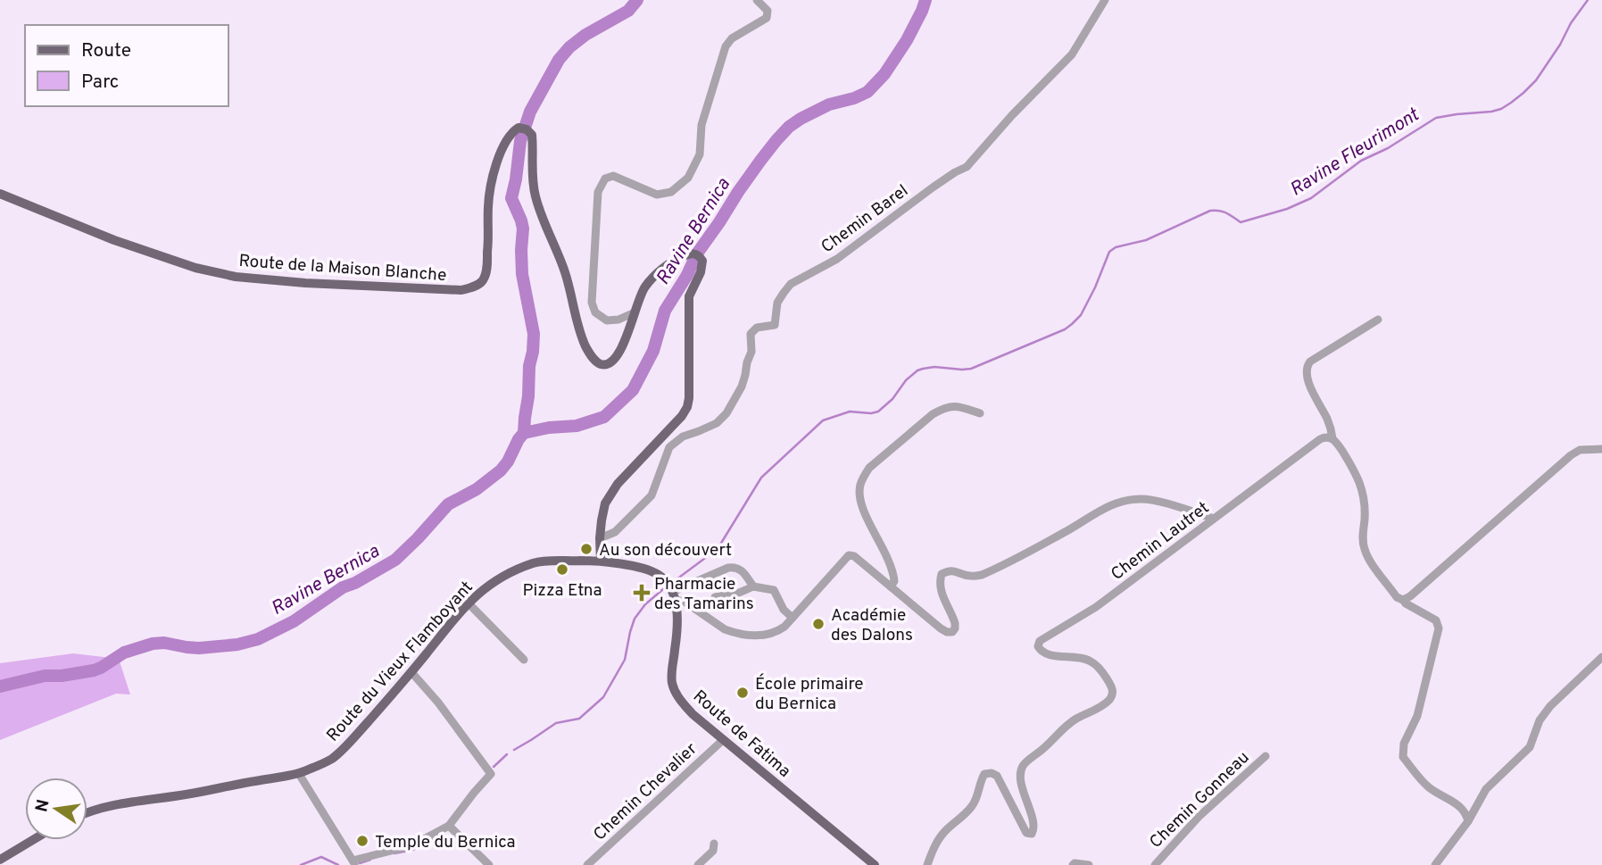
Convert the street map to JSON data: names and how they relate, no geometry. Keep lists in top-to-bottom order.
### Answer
{
  "streets": {
    "main road": ["Route de la Maison Blanche", "Route du Vieux Flamboyant", "Route de Fatima"],
    "street": [
      "Chemin Barel",
      "Chemin Lautret",
      "Chemin Chevalier",
      "Chemin Gonneau"
    ]
  },
  "crossings": [
    ["Chemin Barel", "Route de la Maison Blanche"],
    ["Route de la Maison Blanche", "Route du Vieux Flamboyant"],
    ["Route de Fatima", "Chemin Chevalier"]
  ],
  "water": ["Ravine Fleurimont", "Ravine Bernica"],
  "places": {
    "other": [
      "Au son découvert",
      "Pizza Etna",
      "Académie des Dalons",
      "École primaire du Bernica",
      "Temple du Bernica"
    ],
    "health": ["Pharmacie des Tamarins"]
  },
  "legend": ["Route", "Parc"],
  "north": "left"
}
